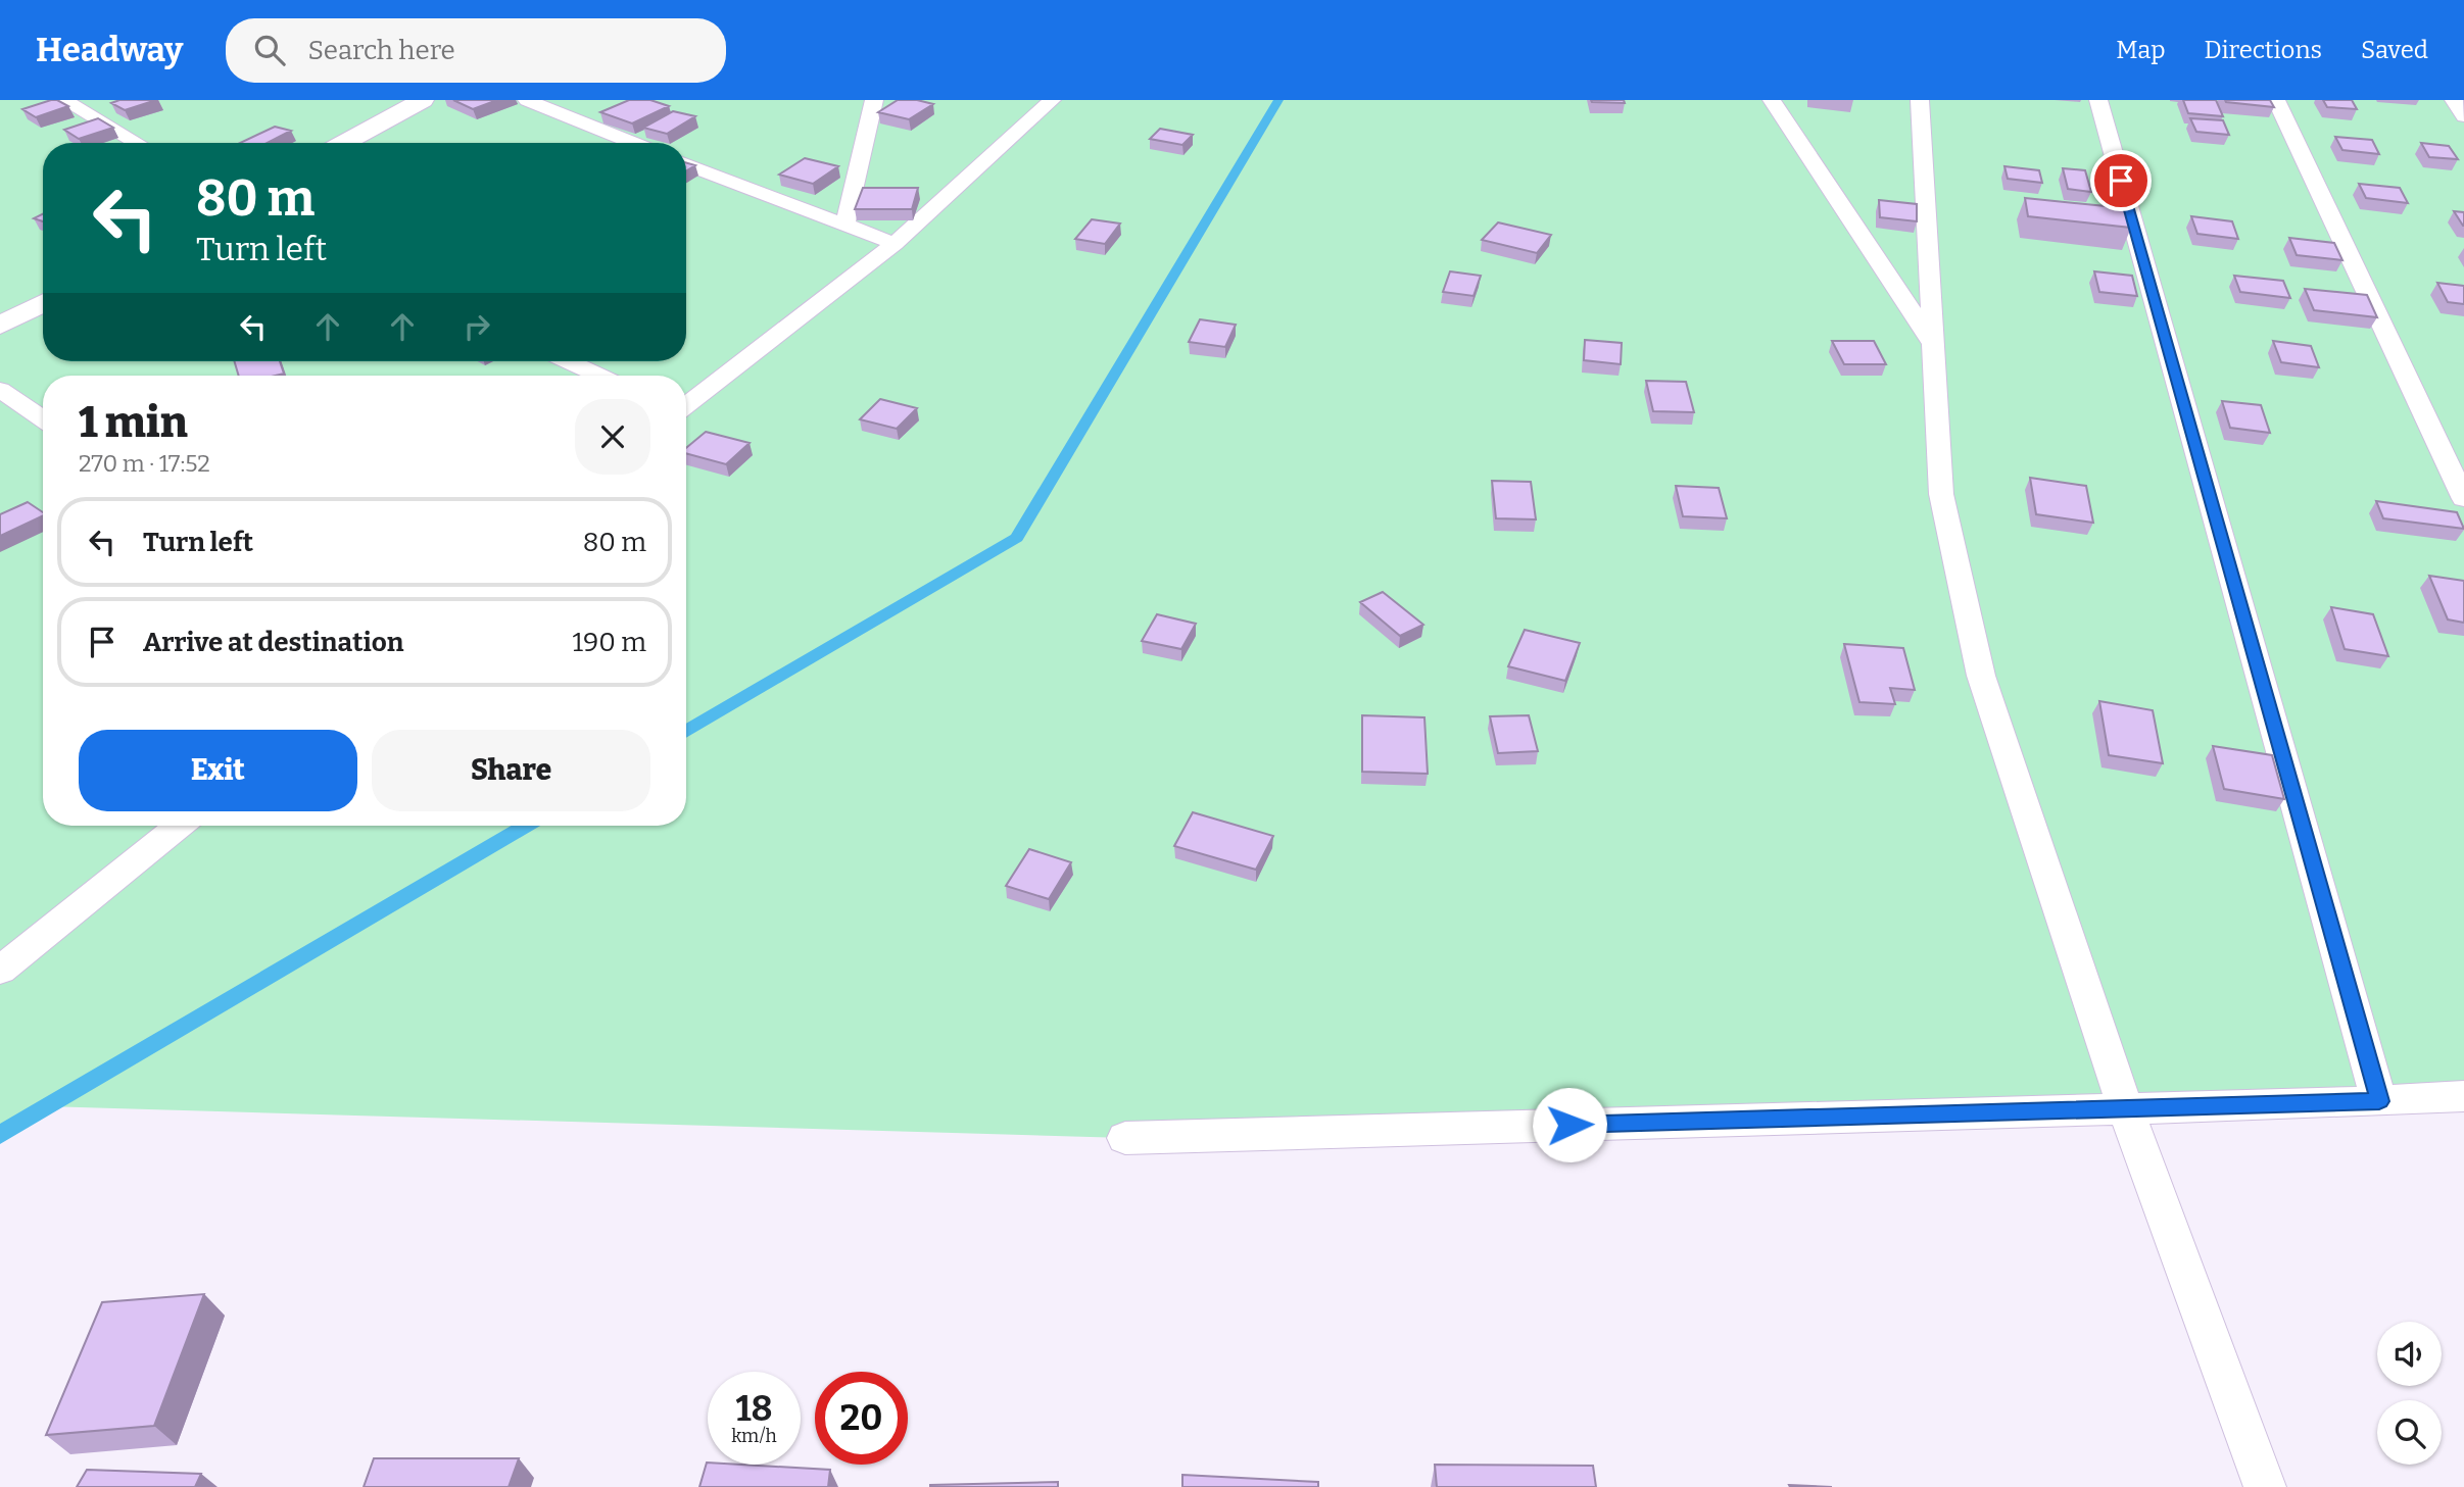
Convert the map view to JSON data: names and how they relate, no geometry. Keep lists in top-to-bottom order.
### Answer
{
  "page": {
    "header": "Headway",
    "search": "Search here",
    "nav": ["Map", "Directions", "Saved"],
    "turn": ["80 m", "Turn left"],
    "heading": ["1 min", "270 m · 17:52"],
    "list": [
      {
        "name": "Turn left",
        "value": "80 m"
      },
      {
        "name": "Arrive at destination",
        "value": "190 m"
      }
    ],
    "buttons": ["Exit", "Share"],
    "speed": "18 km/h",
    "limit": "20"
  }
}
